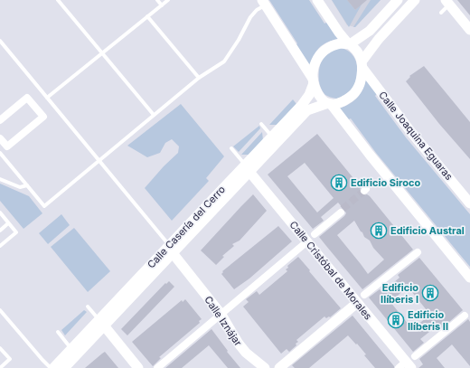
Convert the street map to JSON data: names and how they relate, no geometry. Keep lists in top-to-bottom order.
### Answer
{
  "streets": {
    "main road": [
      "Calle Joaquina Eguaras",
      "Calle Casería del Cerro",
      "Calle Cristóbal de Morales",
      "Calle Iznájar"
    ]
  },
  "crossings": [
    ["Calle Joaquina Eguaras", "Calle Casería del Cerro"],
    ["Calle Casería del Cerro", "Calle Cristóbal de Morales"],
    ["Calle Casería del Cerro", "Calle Iznájar"]
  ],
  "places": {
    "building": [
      "Edificio Siroco",
      "Edificio Austral",
      "Edificio Ilíberis I",
      "Edificio Ilíberis II"
    ]
  }
}
